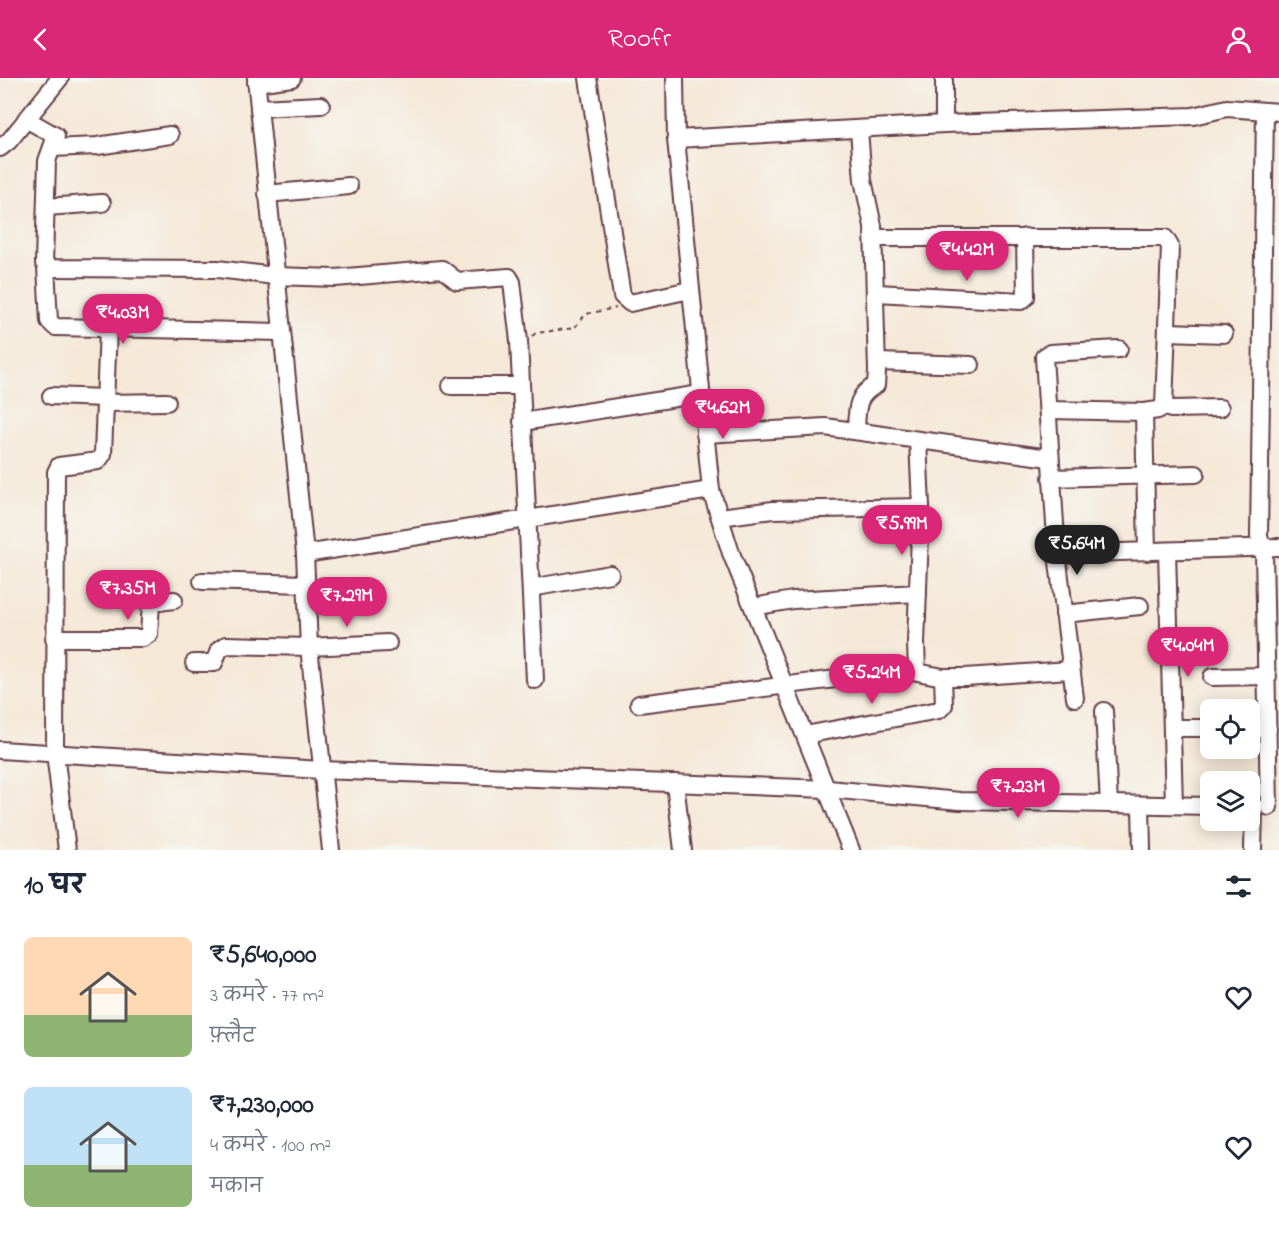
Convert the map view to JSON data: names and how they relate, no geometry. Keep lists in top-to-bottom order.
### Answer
{
  "page": {
    "header": "Roofr",
    "price": [
      "₹4.42M",
      "₹4.03M",
      "₹4.62M",
      "₹5.99M",
      "₹5.64M",
      "₹7.35M",
      "₹7.29M",
      "₹4.04M",
      "₹5.24M",
      "₹7.23M"
    ],
    "heading": "10 घर",
    "list": [
      {
        "name": "₹5,640,000",
        "note": "3 कमरे · 77 m² · फ़्लैट"
      },
      {
        "name": "₹7,230,000",
        "note": "4 कमरे · 100 m² · मकान"
      }
    ]
  }
}
